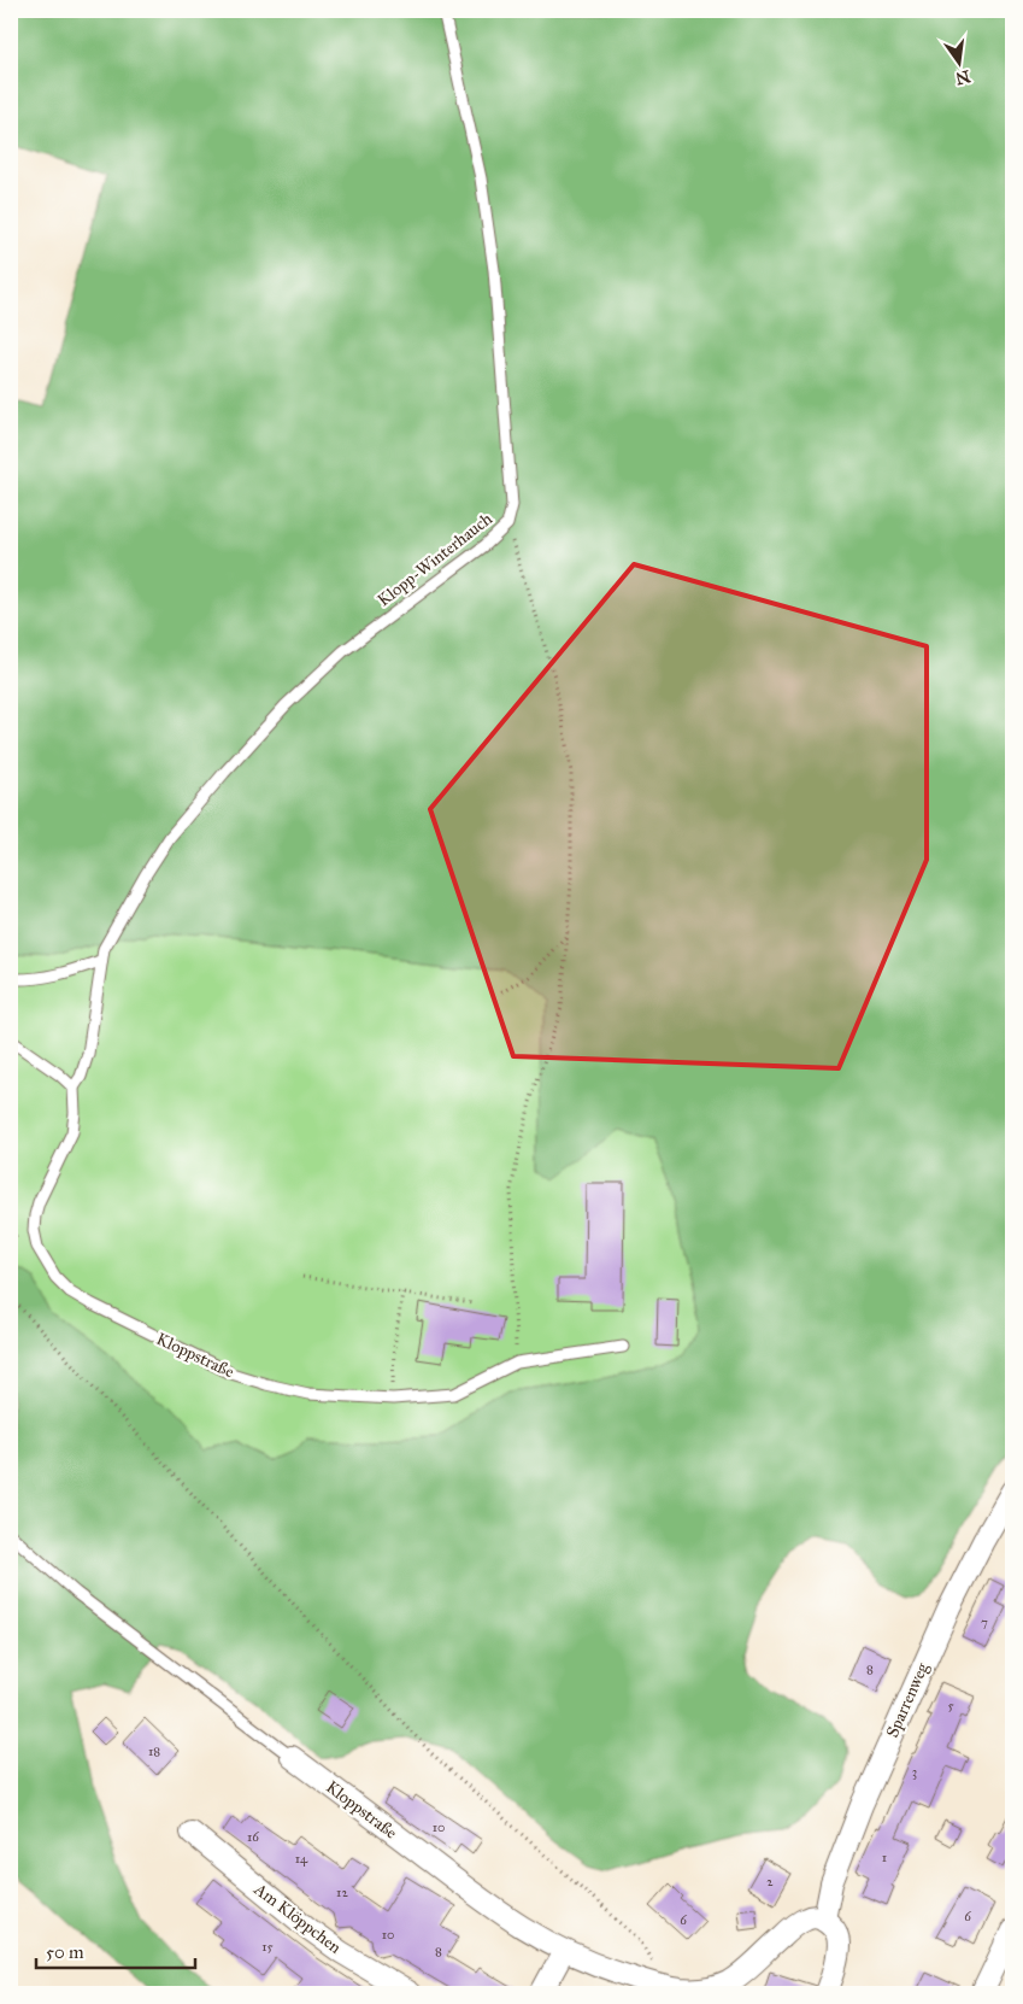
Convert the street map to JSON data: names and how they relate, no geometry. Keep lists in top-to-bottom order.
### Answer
{
  "streets": {
    "street": ["Kloppstraße", "Sparrenweg", "Am Klöppchen"],
    "lane": ["Klopp-Winterhauch"]
  },
  "crossings": [
    ["Klopp-Winterhauch", "Kloppstraße"],
    ["Kloppstraße", "Sparrenweg"]
  ],
  "house_numbers": [
    "7",
    "8",
    "5",
    "18",
    "3",
    "10",
    "16",
    "1",
    "14",
    "2",
    "12",
    "6",
    "6",
    "10",
    "15",
    "8"
  ],
  "scale_bar": "50 m",
  "north": "bottom"
}
